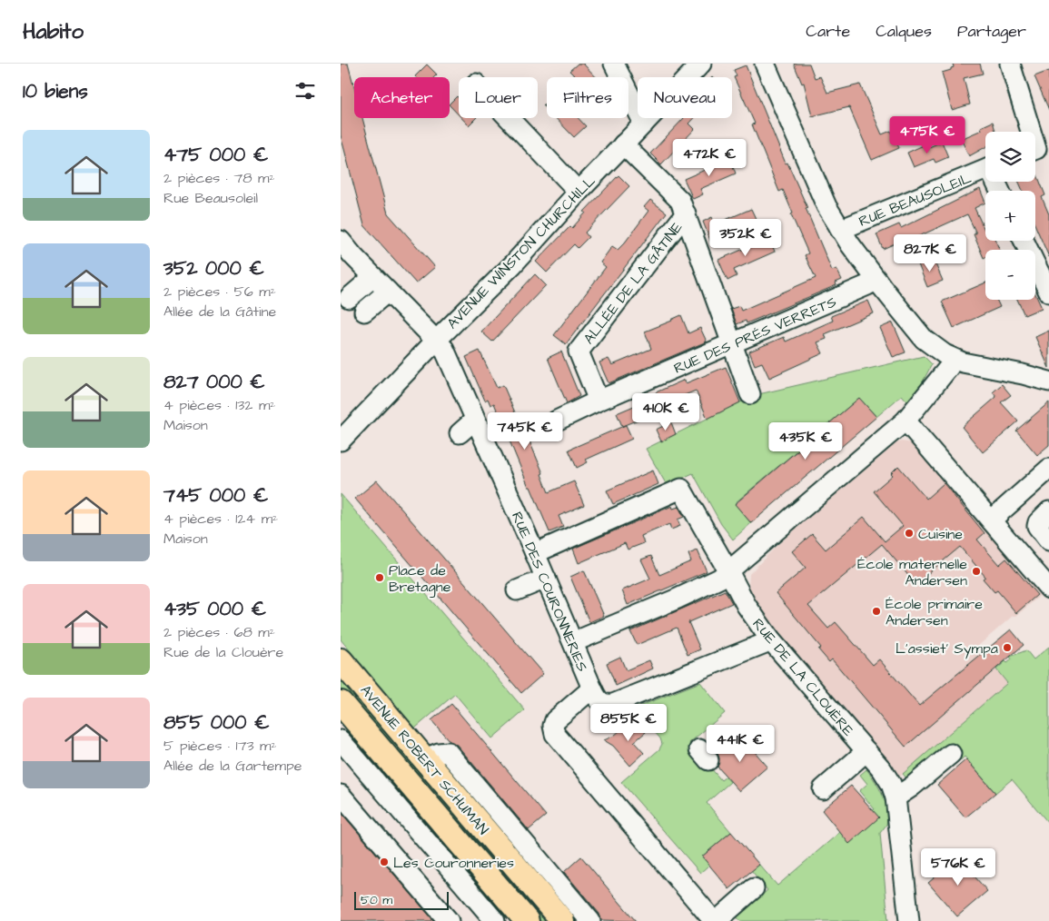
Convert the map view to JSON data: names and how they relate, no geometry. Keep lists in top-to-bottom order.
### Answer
{
  "streets": {
    "main road": ["AVENUE ROBERT SCHUMAN"],
    "street": [
      "RUE BEAUSOLEIL",
      "AVENUE WINSTON CHURCHILL",
      "ALLÉE DE LA GÂTINE",
      "RUE DES PRÉS VERRETS",
      "RUE DES COURONNERIES",
      "RUE DE LA CLOUÈRE"
    ]
  },
  "crossings": [
    ["AVENUE WINSTON CHURCHILL", "ALLÉE DE LA GÂTINE"],
    ["AVENUE WINSTON CHURCHILL", "RUE DES COURONNERIES"],
    ["ALLÉE DE LA GÂTINE", "RUE DES PRÉS VERRETS"],
    ["RUE DES COURONNERIES", "RUE DE LA CLOUÈRE"]
  ],
  "places": [
    "Cuisine",
    "École maternelle Andersen",
    "Place de Bretagne",
    "École primaire Andersen",
    "L'assiet' Sympa",
    "Les Couronneries"
  ],
  "scale_bar": "50 m",
  "page": {
    "header": "Habito",
    "nav": ["Carte", "Calques", "Partager"],
    "heading": "10 biens",
    "chip": [
      "Acheter",
      "Louer",
      "Filtres",
      "Nouveau"
    ],
    "price": [
      "475K €",
      "472K €",
      "352K €",
      "827K €",
      "410K €",
      "745K €",
      "435K €",
      "855K €",
      "441K €",
      "576K €"
    ],
    "list": [
      {
        "name": "475 000 €",
        "note": "2 pièces · 78 m² · Rue Beausoleil"
      },
      {
        "name": "352 000 €",
        "note": "2 pièces · 56 m² · Allée de la Gâtine"
      },
      {
        "name": "827 000 €",
        "note": "4 pièces · 132 m² · Maison"
      },
      {
        "name": "745 000 €",
        "note": "4 pièces · 124 m² · Maison"
      },
      {
        "name": "435 000 €",
        "note": "2 pièces · 68 m² · Rue de la Clouère"
      },
      {
        "name": "855 000 €",
        "note": "5 pièces · 173 m² · Allée de la Gartempe"
      }
    ],
    "map_buttons": ["+", "−"],
    "scale": "50 m"
  }
}
